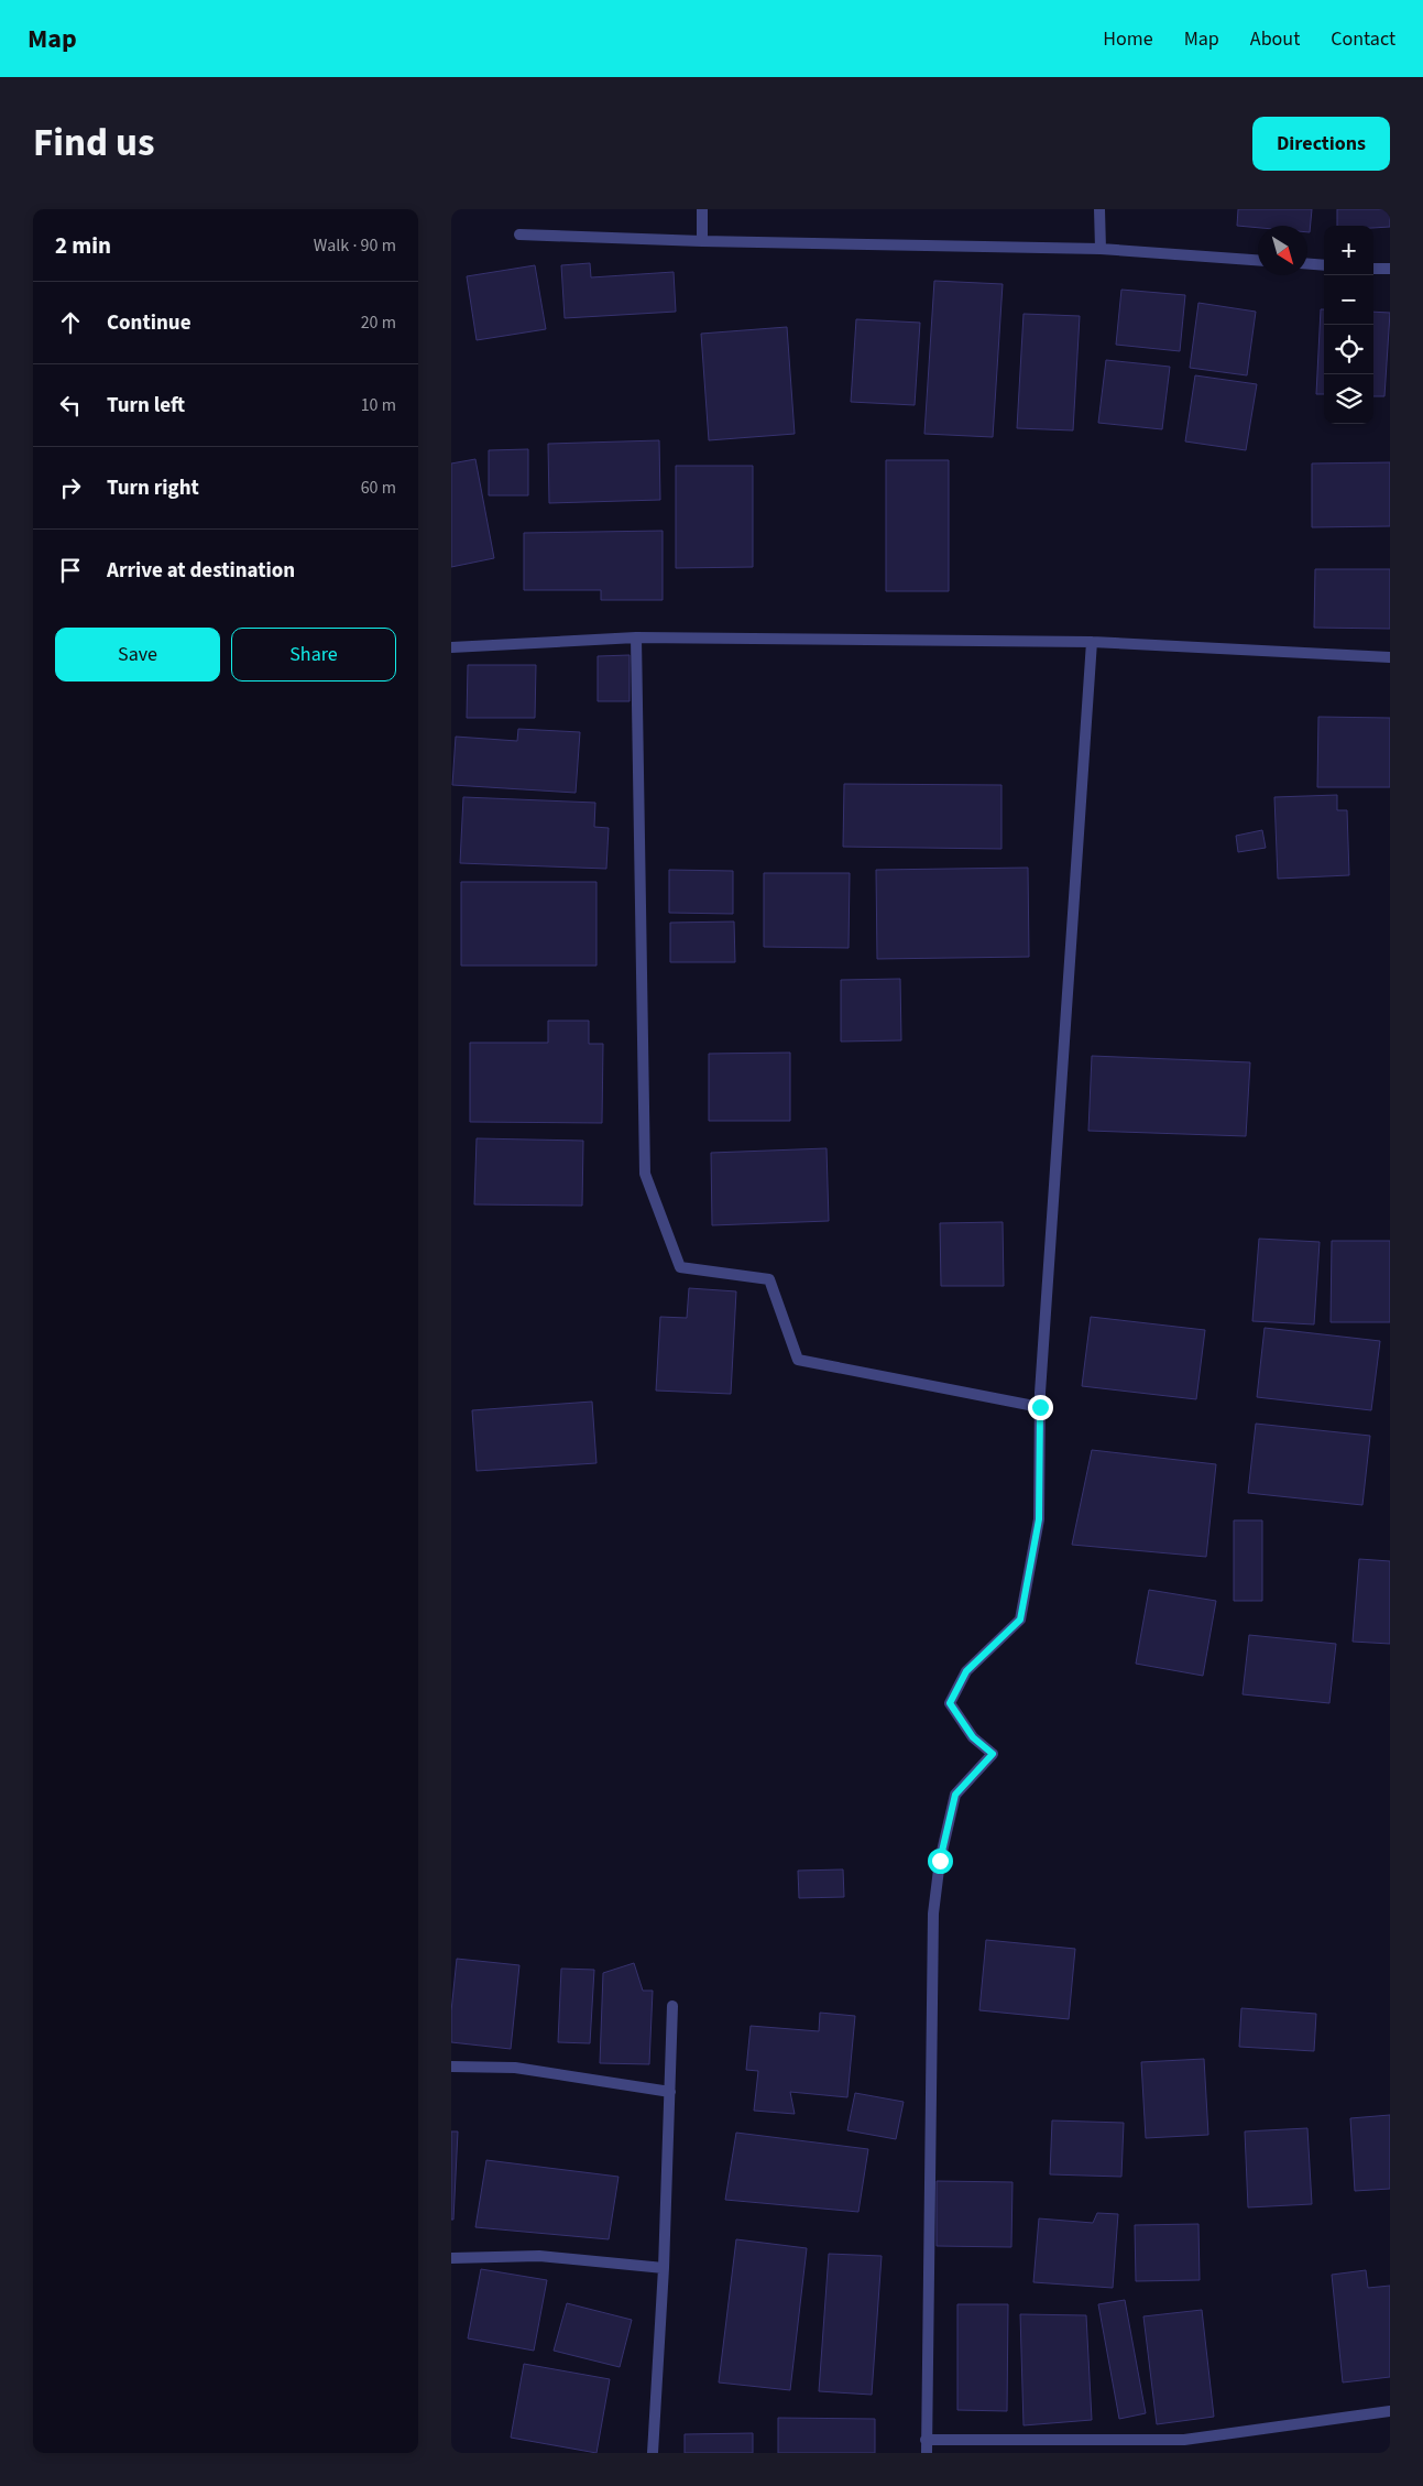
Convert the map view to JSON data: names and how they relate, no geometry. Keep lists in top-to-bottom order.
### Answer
{
  "north": "bottom right",
  "page": {
    "header": "Map",
    "nav": [
      "Home",
      "Map",
      "About",
      "Contact"
    ],
    "title": "Find us",
    "buttons": [
      "Directions",
      ["Save", "Share"]
    ],
    "heading": ["2 min", "Walk · 90 m"],
    "map_buttons": ["+", "−"],
    "list": [
      ["Continue", "20 m"],
      ["Turn left", "10 m"],
      ["Turn right", "60 m"],
      "Arrive at destination"
    ]
  }
}
